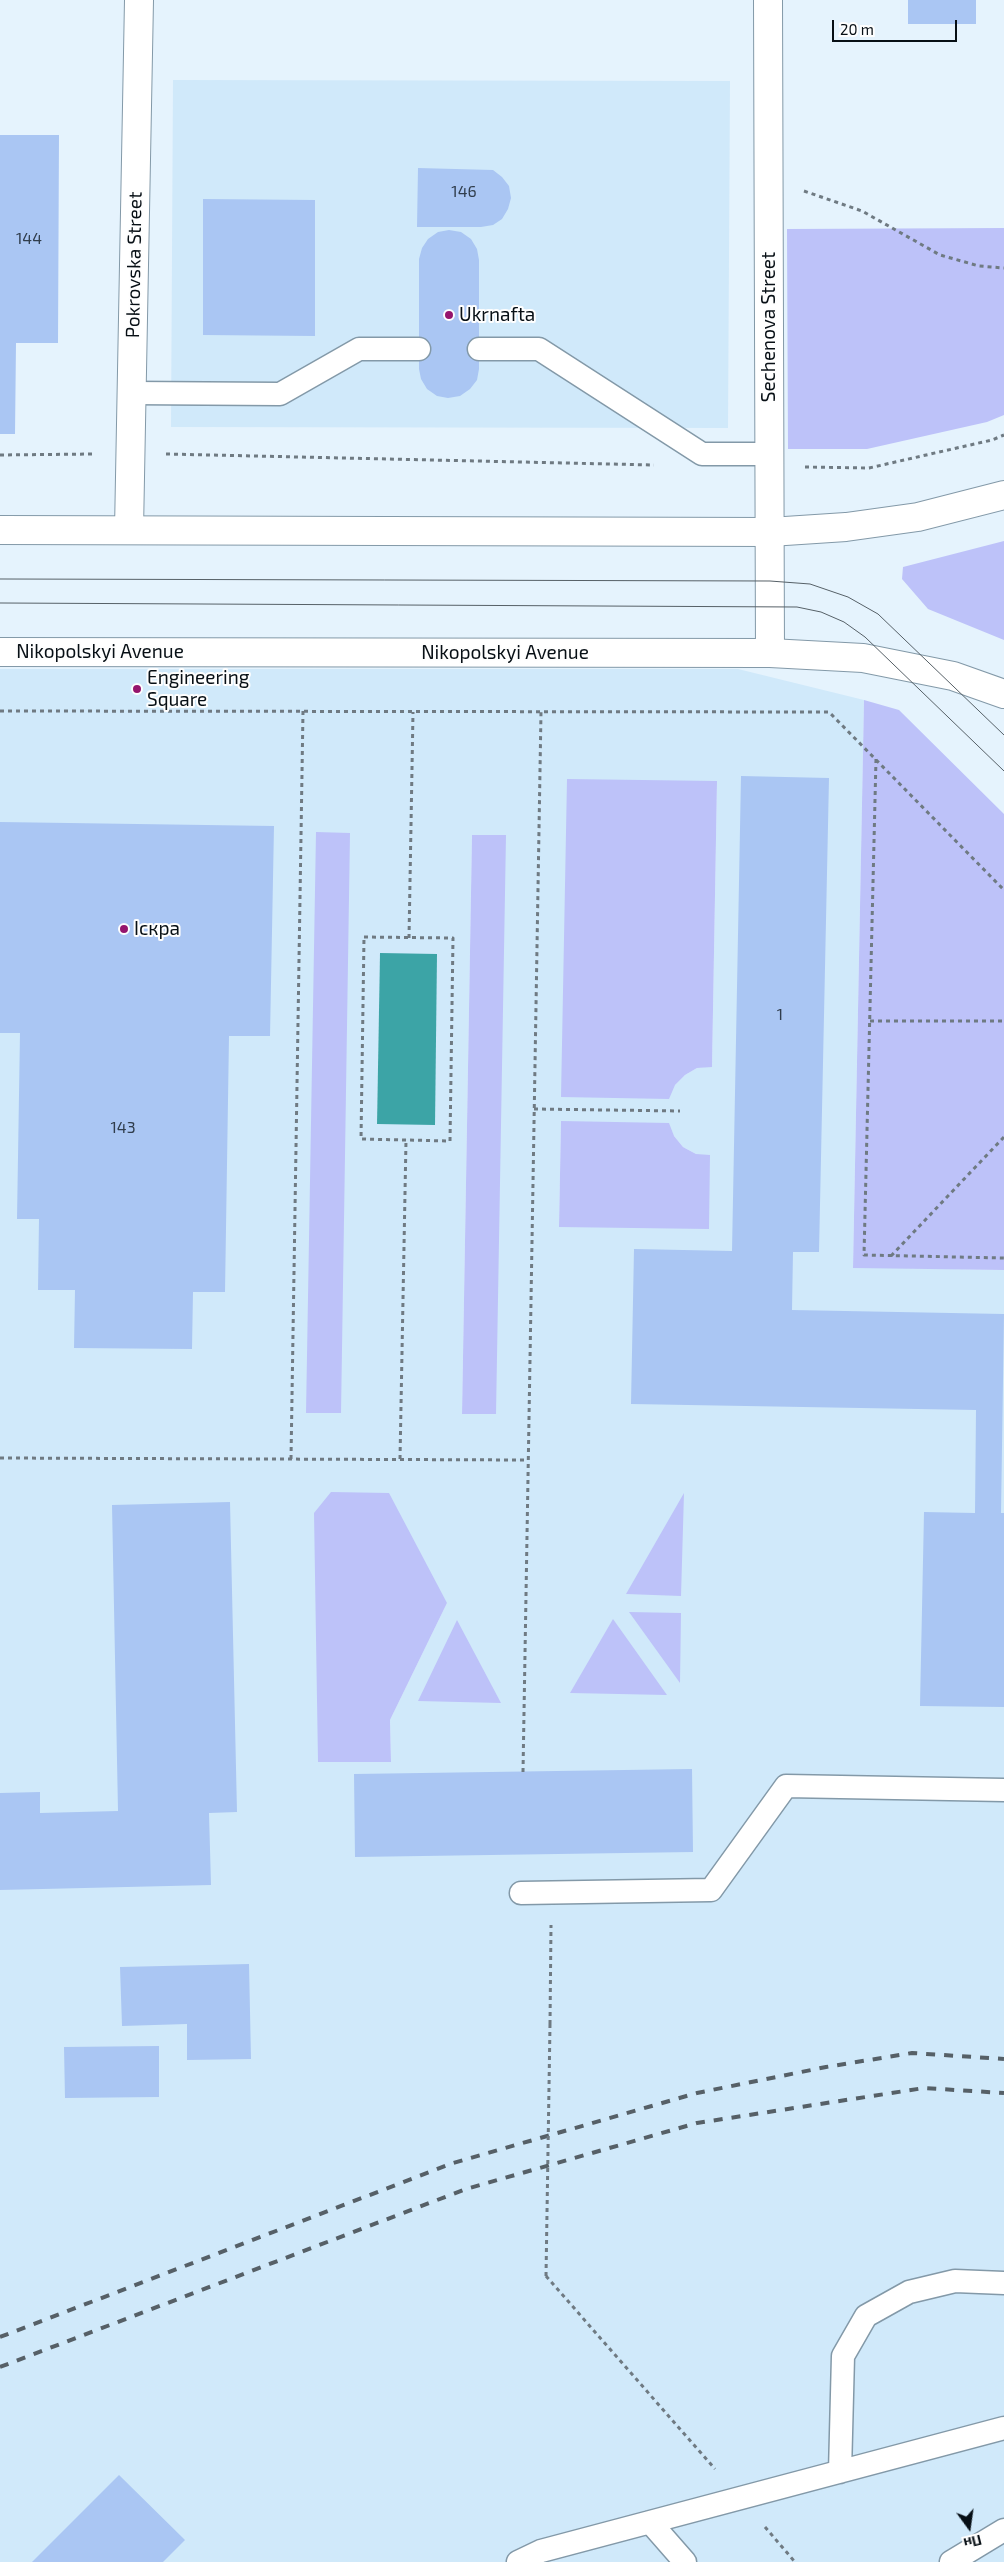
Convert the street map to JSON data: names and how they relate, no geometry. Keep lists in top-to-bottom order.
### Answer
{
  "streets": {
    "main road": ["Pokrovska Street", "Sechenova Street", "Nikopolskyi Avenue"]
  },
  "crossings": [
    ["Sechenova Street", "Nikopolskyi Avenue"]
  ],
  "places": ["Ukrnafta", "Engineering Square", "Іскра"],
  "house_numbers": [
    "146",
    "144",
    "1",
    "143"
  ],
  "scale_bar": "20 m",
  "north": "bottom"
}
